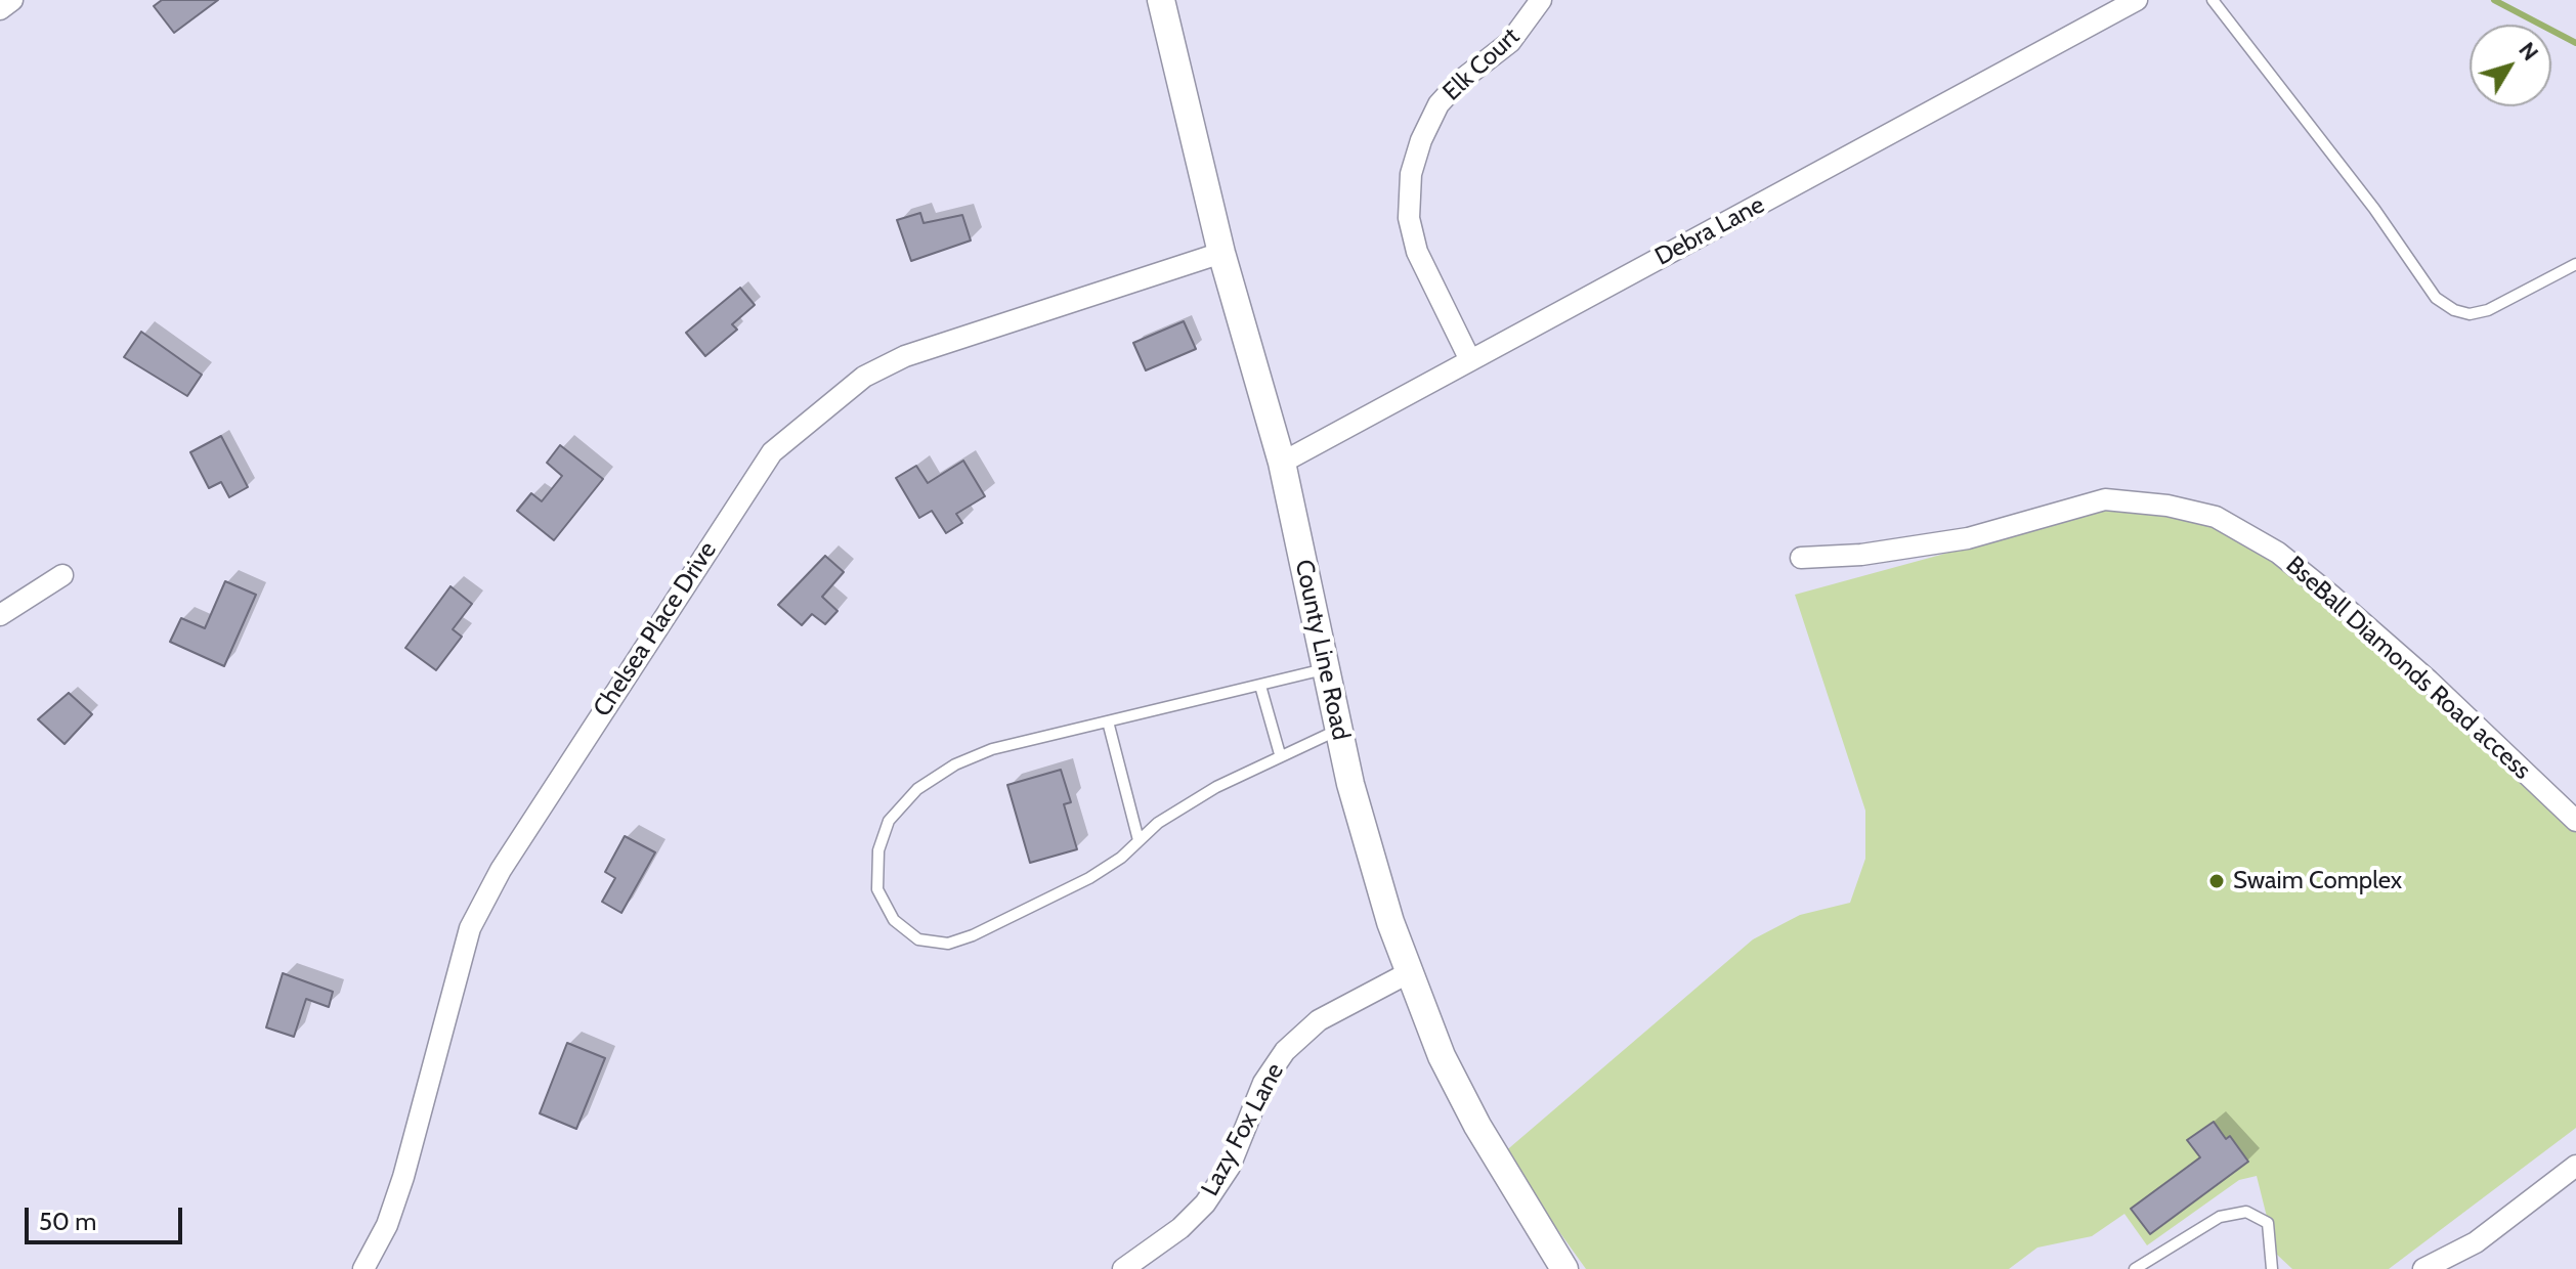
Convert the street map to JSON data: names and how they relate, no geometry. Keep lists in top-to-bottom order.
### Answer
{
  "streets": {
    "street": [
      "Elk Court",
      "Debra Lane",
      "Chelsea Place Drive",
      "County Line Road",
      "BseBall Diamonds Road access",
      "Lazy Fox Lane"
    ]
  },
  "crossings": [
    ["Elk Court", "Debra Lane"],
    ["Debra Lane", "County Line Road"],
    ["Chelsea Place Drive", "County Line Road"],
    ["County Line Road", "Lazy Fox Lane"]
  ],
  "places": ["Swaim Complex"],
  "scale_bar": "50 m",
  "north": "top right"
}
